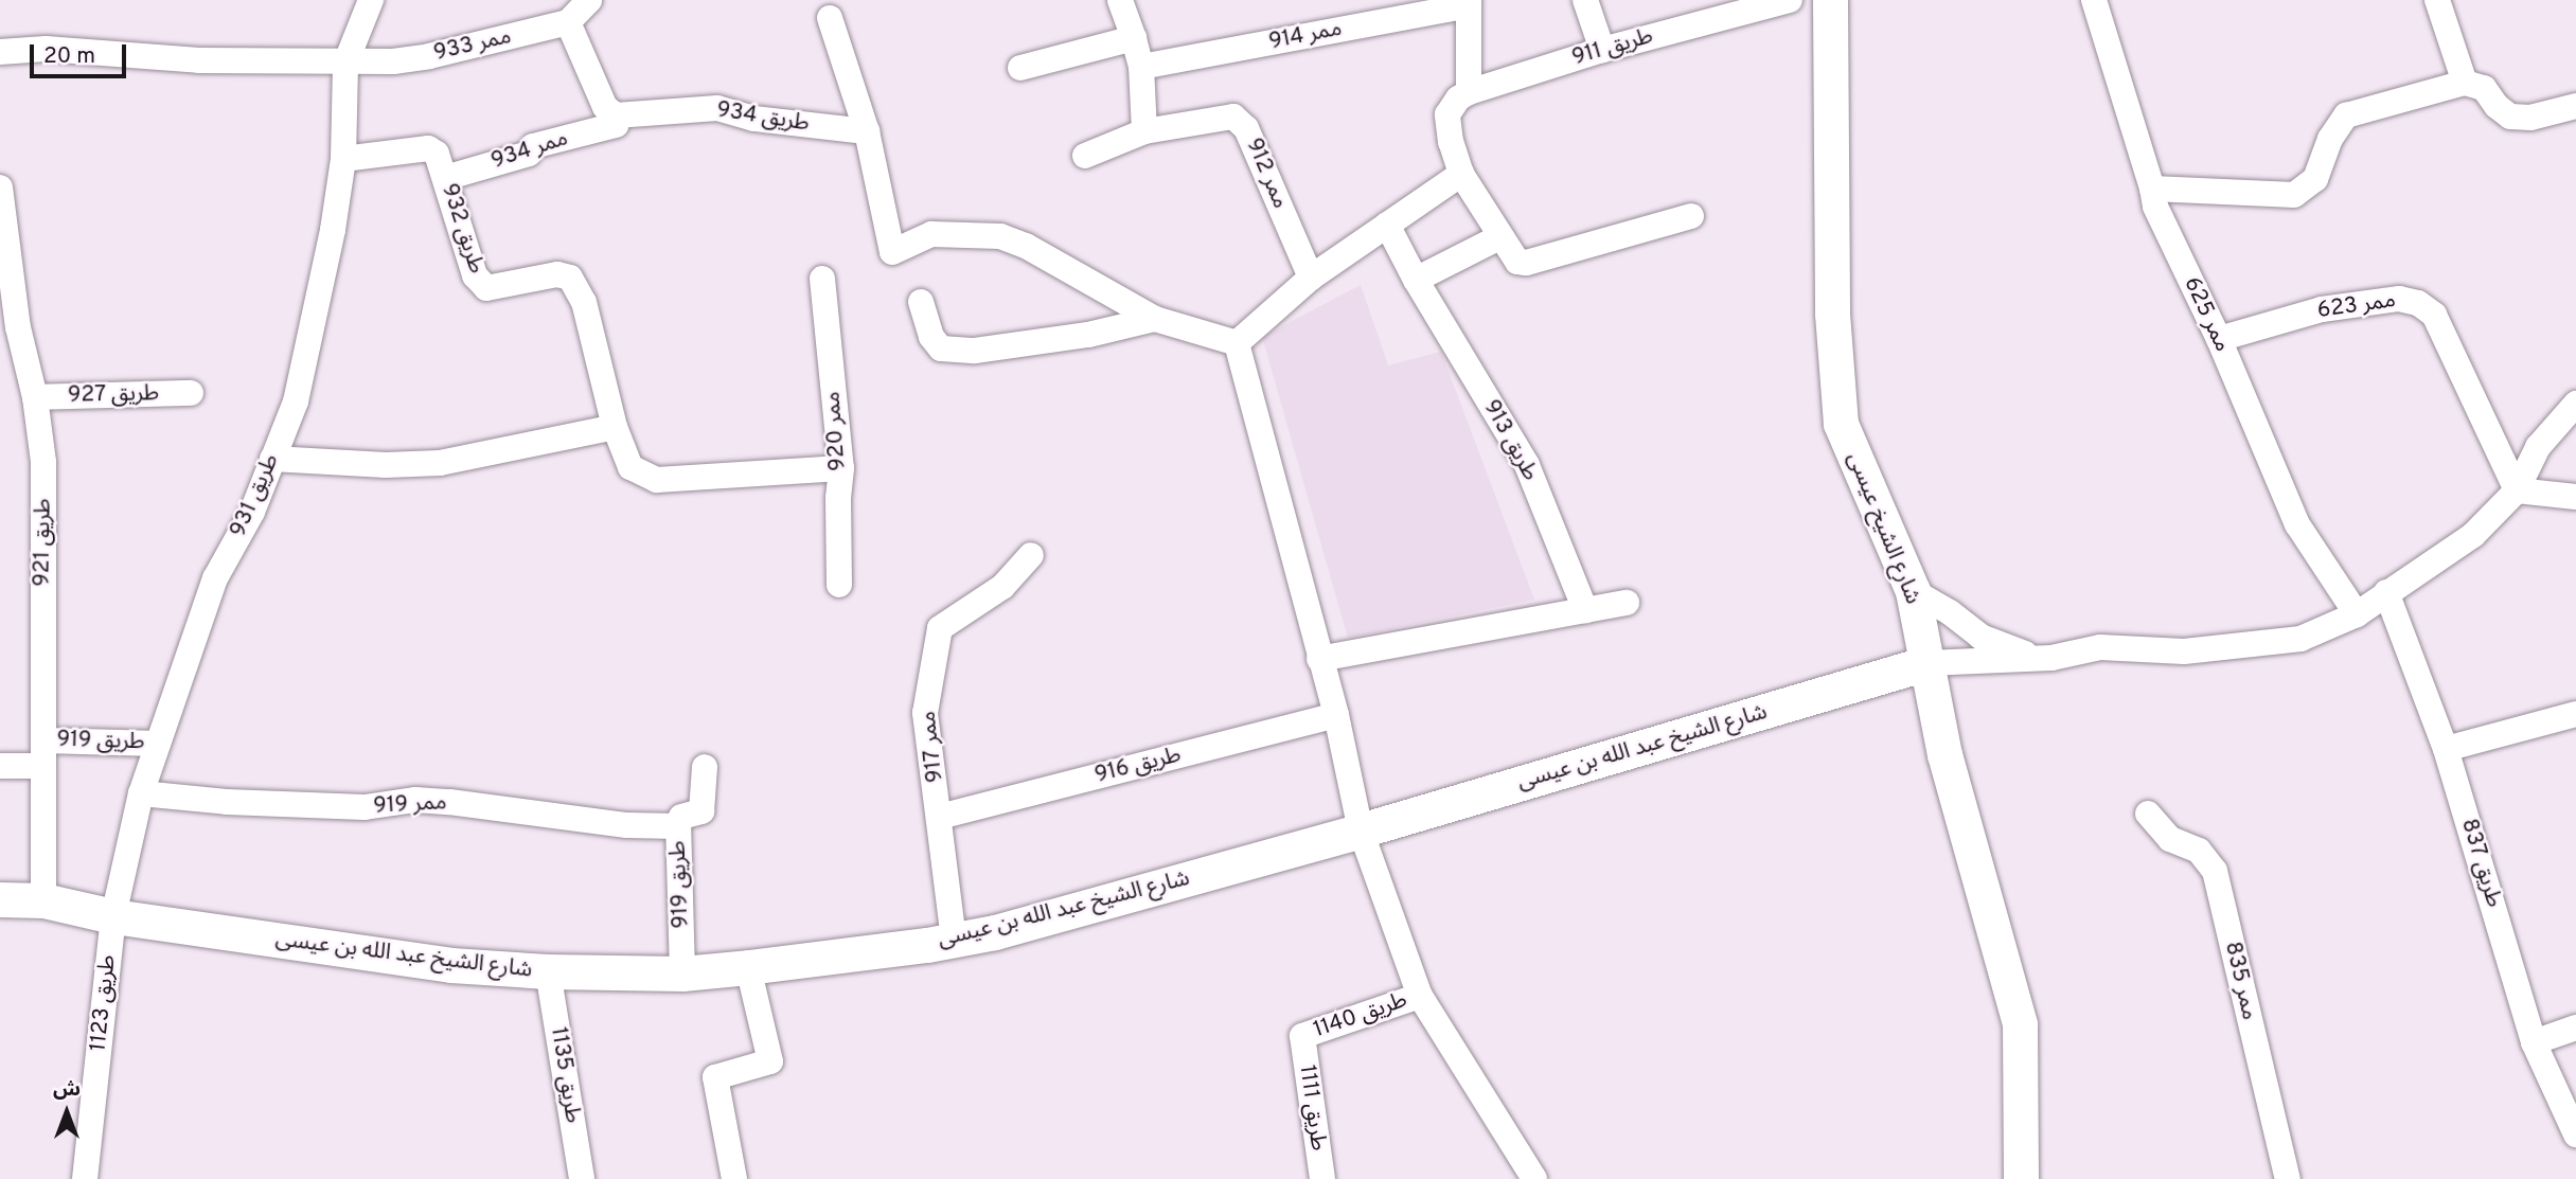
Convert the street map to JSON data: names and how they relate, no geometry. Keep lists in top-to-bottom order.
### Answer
{
  "streets": {
    "street": [
      "ممر 914",
      "ممر 933",
      "طريق 911",
      "طريق 934",
      "ممر 934",
      "ممر 912",
      "طريق 932",
      "ممر 623",
      "ممر 625",
      "طريق 927",
      "ممر 920",
      "طريق 913",
      "طريق 931",
      "شارع الشيخ عيسى",
      "طريق 921",
      "طريق 919",
      "ممر 917",
      "شارع الشيخ عبد الله بن عيسى",
      "طريق 916",
      "ممر 919",
      "طريق 837",
      "ممر 835",
      "طريق 1123",
      "طريق 1140",
      "طريق 1135",
      "طريق 1111"
    ]
  },
  "crossings": [
    ["ممر 914", "طريق 911"],
    ["ممر 933", "طريق 931"],
    ["طريق 934", "ممر 934"],
    ["ممر 934", "طريق 932"],
    ["طريق 932", "ممر 920"],
    ["طريق 932", "طريق 931"],
    ["ممر 623", "ممر 625"],
    ["طريق 927", "طريق 921"],
    ["طريق 931", "طريق 919"],
    ["طريق 931", "شارع الشيخ عبد الله بن عيسى"],
    ["طريق 931", "ممر 919"],
    ["طريق 931", "طريق 1123"],
    ["شارع الشيخ عيسى", "شارع الشيخ عبد الله بن عيسى"],
    ["طريق 921", "طريق 919"],
    ["طريق 921", "شارع الشيخ عبد الله بن عيسى"],
    ["طريق 919", "شارع الشيخ عبد الله بن عيسى"],
    ["طريق 919", "ممر 919"],
    ["ممر 917", "شارع الشيخ عبد الله بن عيسى"],
    ["ممر 917", "طريق 916"],
    ["شارع الشيخ عبد الله بن عيسى", "طريق 1123"],
    ["شارع الشيخ عبد الله بن عيسى", "طريق 1135"],
    ["طريق 1140", "طريق 1111"]
  ],
  "scale_bar": "20 m",
  "north": "top"
}
